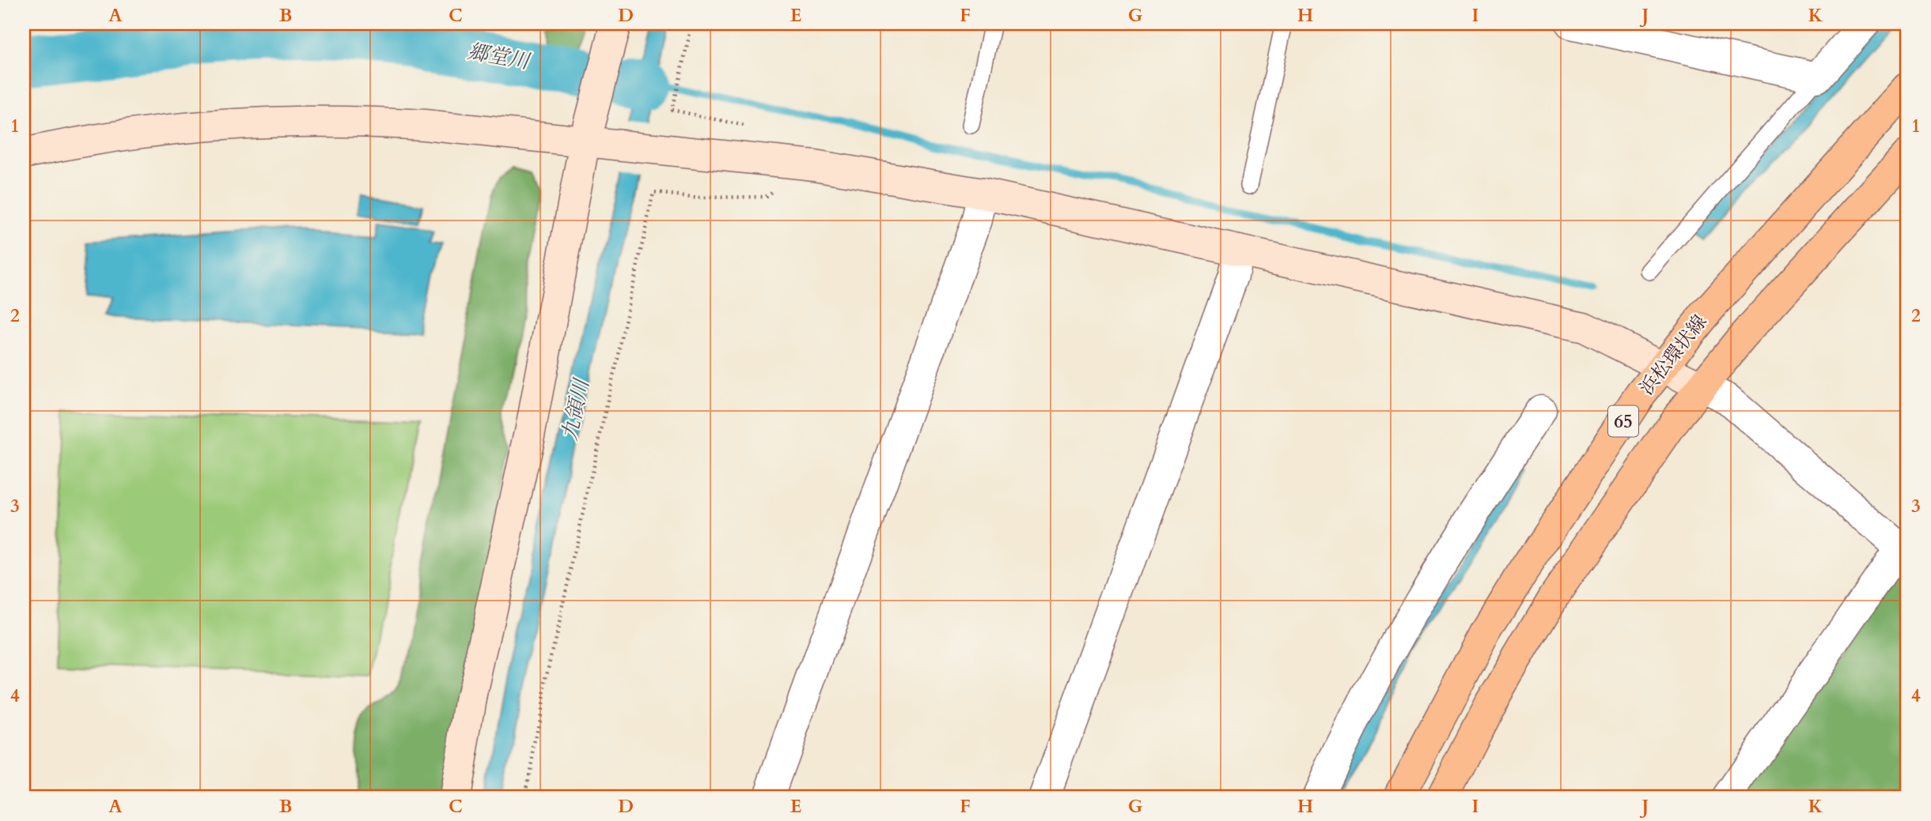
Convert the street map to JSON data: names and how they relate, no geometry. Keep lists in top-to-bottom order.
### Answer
{
  "streets": {
    "main road": ["浜松環状線", "65"]
  },
  "water": ["郷堂川", "九領川"],
  "grid": {
    "columns": [
      "A",
      "B",
      "C",
      "D",
      "E",
      "F",
      "G",
      "H",
      "I",
      "J",
      "K"
    ],
    "rows": [
      "1",
      "2",
      "3",
      "4"
    ]
  }
}
